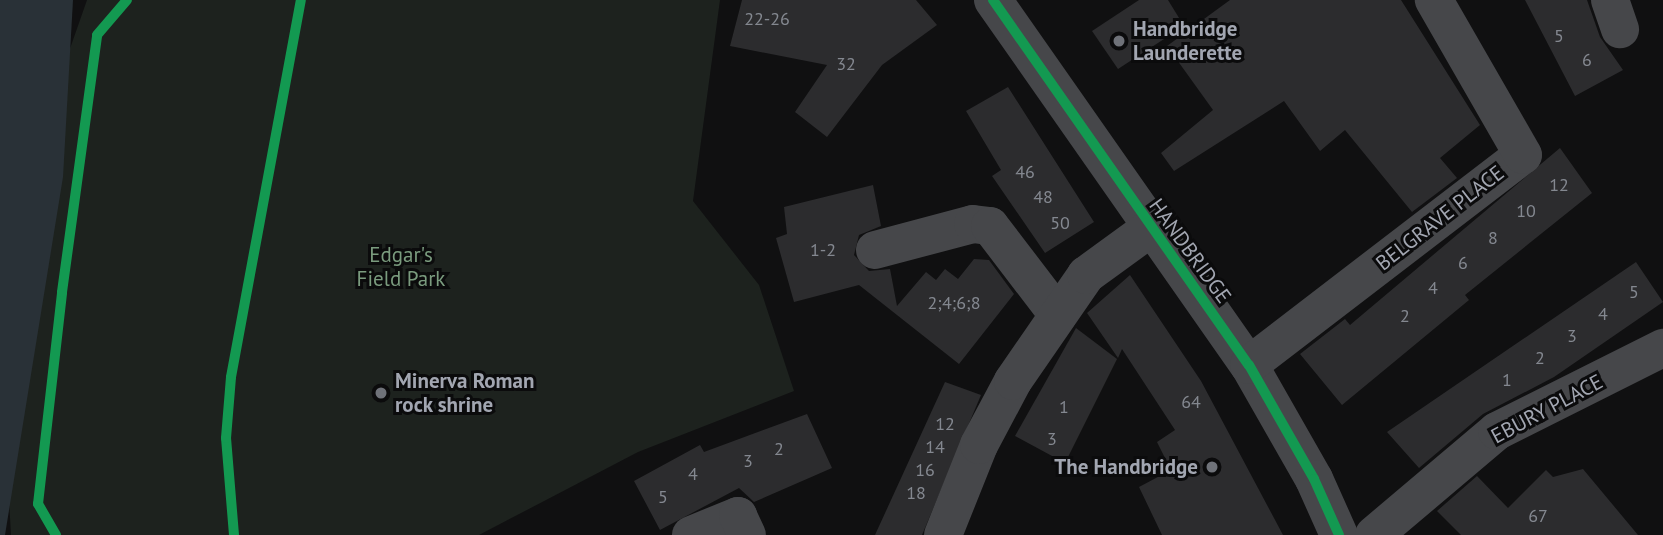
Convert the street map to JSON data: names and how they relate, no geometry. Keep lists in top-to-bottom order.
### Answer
{
  "streets": {
    "street": ["BELGRAVE PLACE", "HANDBRIDGE", "EBURY PLACE"]
  },
  "crossings": [
    ["BELGRAVE PLACE", "HANDBRIDGE"]
  ],
  "parks": ["Edgar's Field Park"],
  "places": ["Handbridge Launderette", "Minerva Roman rock shrine", "The Handbridge"],
  "house_numbers": [
    "22-26",
    "5",
    "6",
    "32",
    "46",
    "12",
    "48",
    "10",
    "50",
    "8",
    "1-2",
    "6",
    "4",
    "5",
    "2;4;6;8",
    "4",
    "2",
    "3",
    "2",
    "1",
    "64",
    "1",
    "12",
    "3",
    "14",
    "2",
    "3",
    "16",
    "4",
    "18",
    "5",
    "67"
  ]
}
